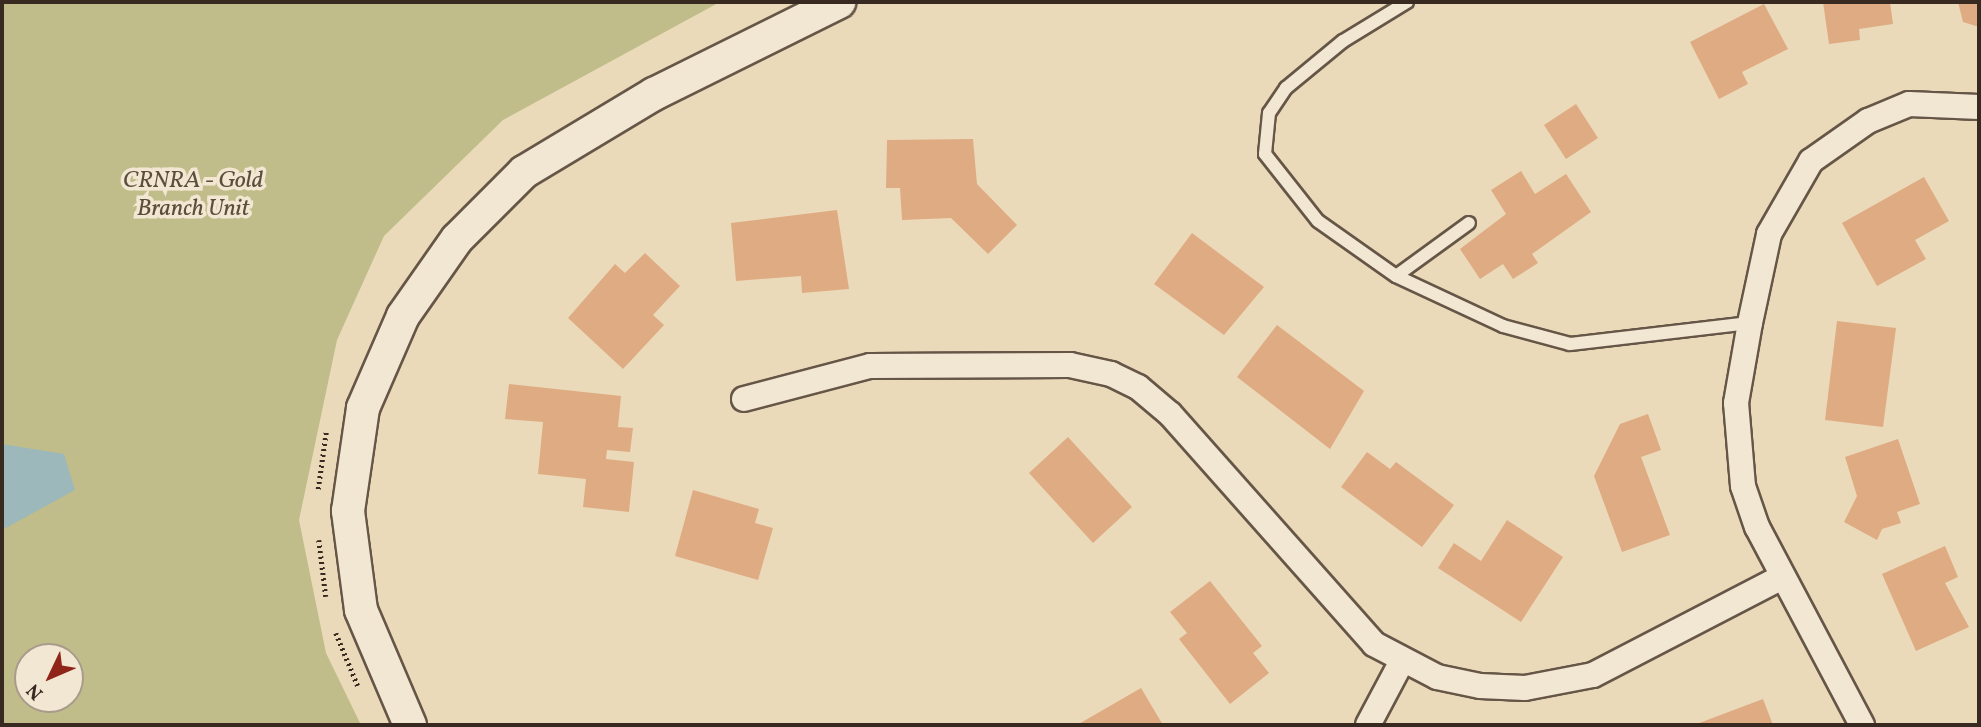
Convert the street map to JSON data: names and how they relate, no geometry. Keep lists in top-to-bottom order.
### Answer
{
  "parks": ["CRNRA - Gold Branch Unit"],
  "north": "bottom left"
}
